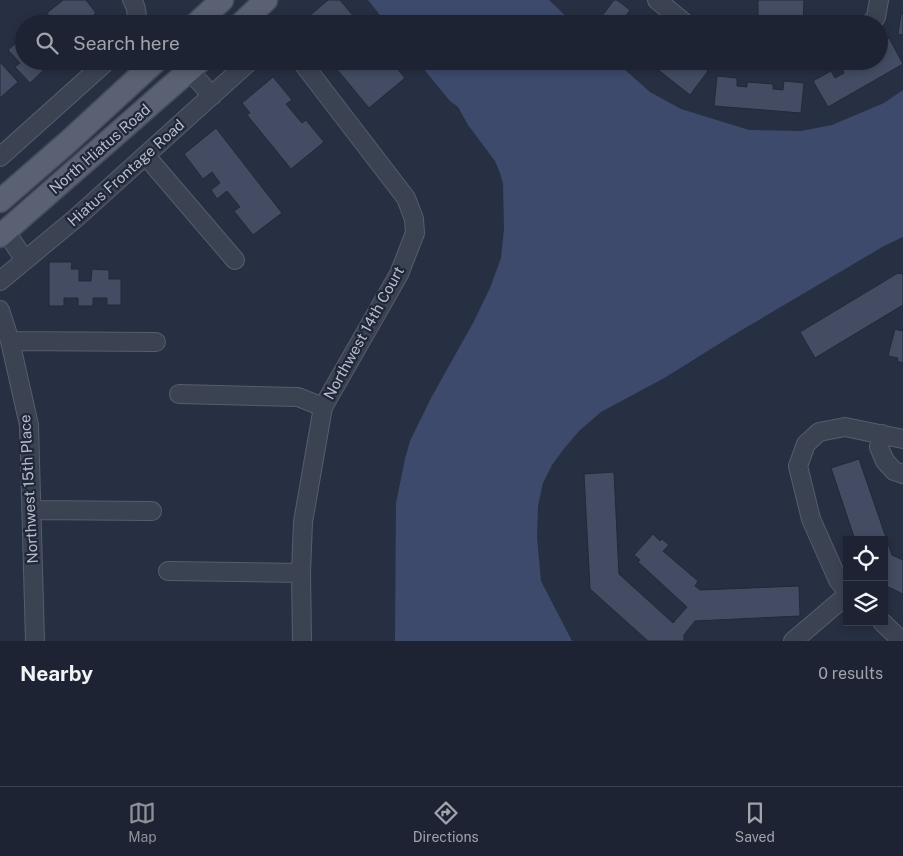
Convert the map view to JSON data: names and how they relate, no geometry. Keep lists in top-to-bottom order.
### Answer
{
  "streets": {
    "main road": ["North Hiatus Road"],
    "street": ["Hiatus Frontage Road", "Northwest 14th Court", "Northwest 15th Place"]
  },
  "page": {
    "search": "Search here",
    "heading": ["Nearby", "0 results"],
    "nav": ["Map", "Directions", "Saved"]
  }
}
